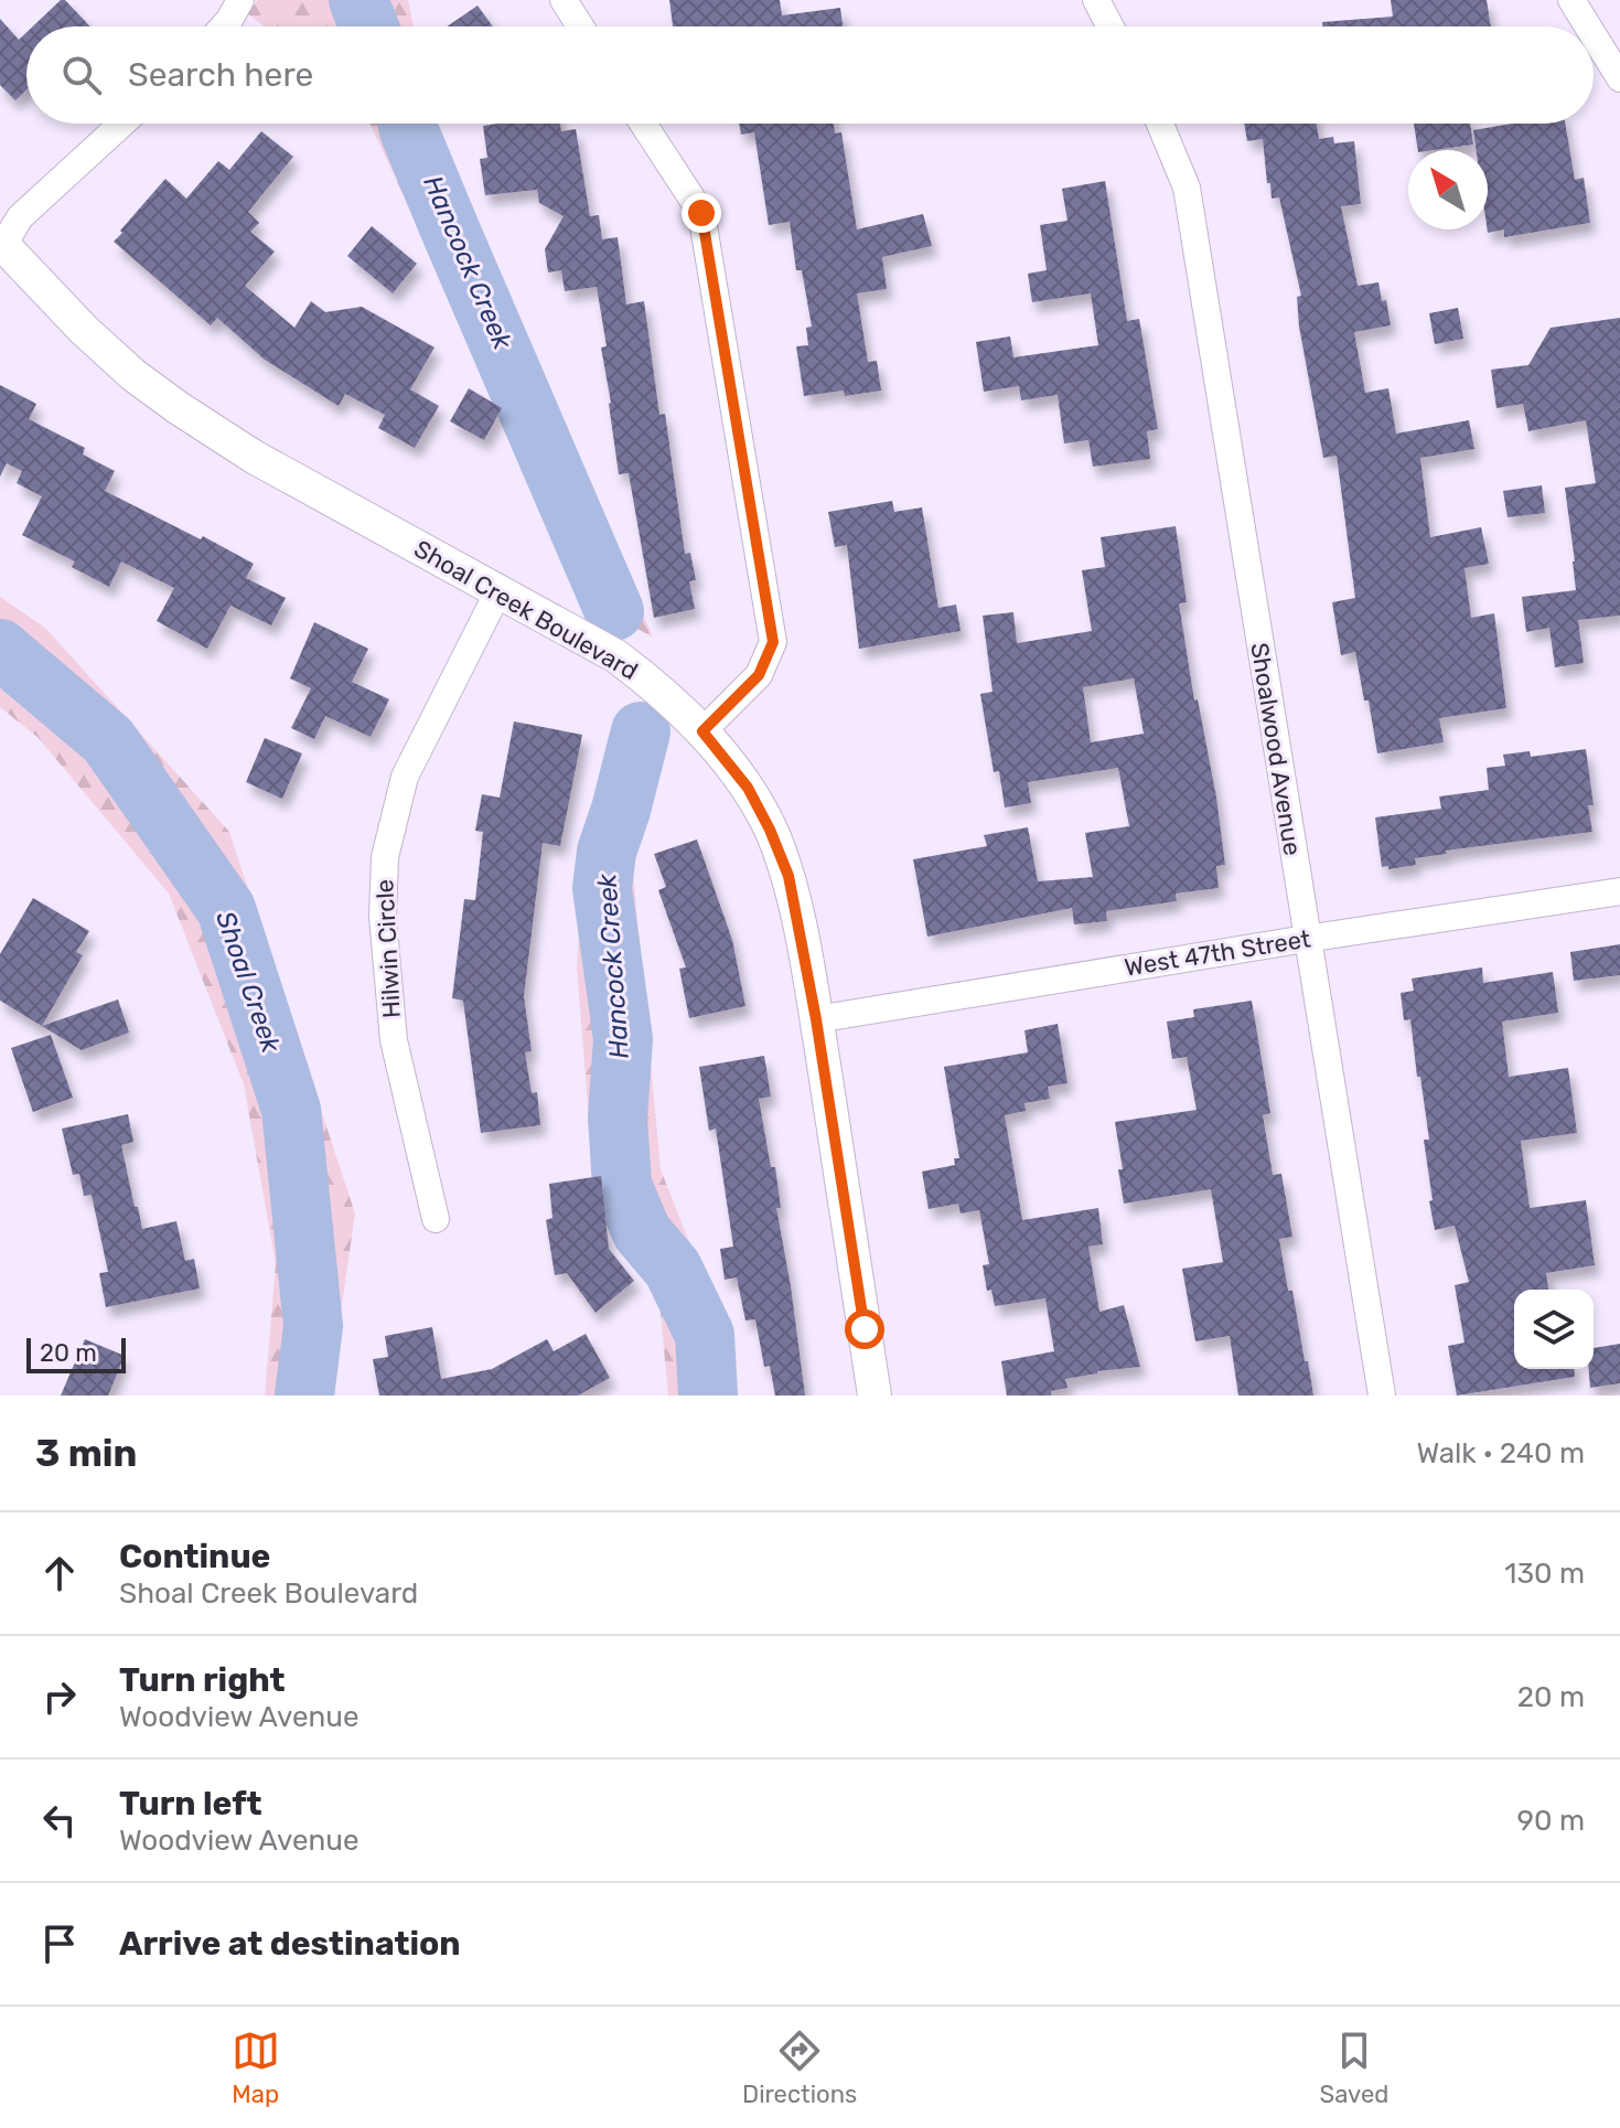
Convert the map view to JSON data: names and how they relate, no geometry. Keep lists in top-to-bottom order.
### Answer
{
  "streets": {
    "street": [
      "Shoal Creek Boulevard",
      "Shoalwood Avenue",
      "Hilwin Circle",
      "West 47th Street"
    ]
  },
  "crossings": [
    ["Shoal Creek Boulevard", "Hilwin Circle"],
    ["Shoal Creek Boulevard", "West 47th Street"],
    ["Shoalwood Avenue", "West 47th Street"]
  ],
  "water": ["Hancock Creek", "Shoal Creek"],
  "scale_bar": "20 m",
  "north": "top left",
  "page": {
    "search": "Search here",
    "scale": "20 m",
    "heading": ["3 min", "Walk · 240 m"],
    "list": [
      ["Continue", "Shoal Creek Boulevard", "130 m"],
      ["Turn right", "Woodview Avenue", "20 m"],
      ["Turn left", "Woodview Avenue", "90 m"],
      "Arrive at destination"
    ],
    "nav": ["Map", "Directions", "Saved"]
  }
}
